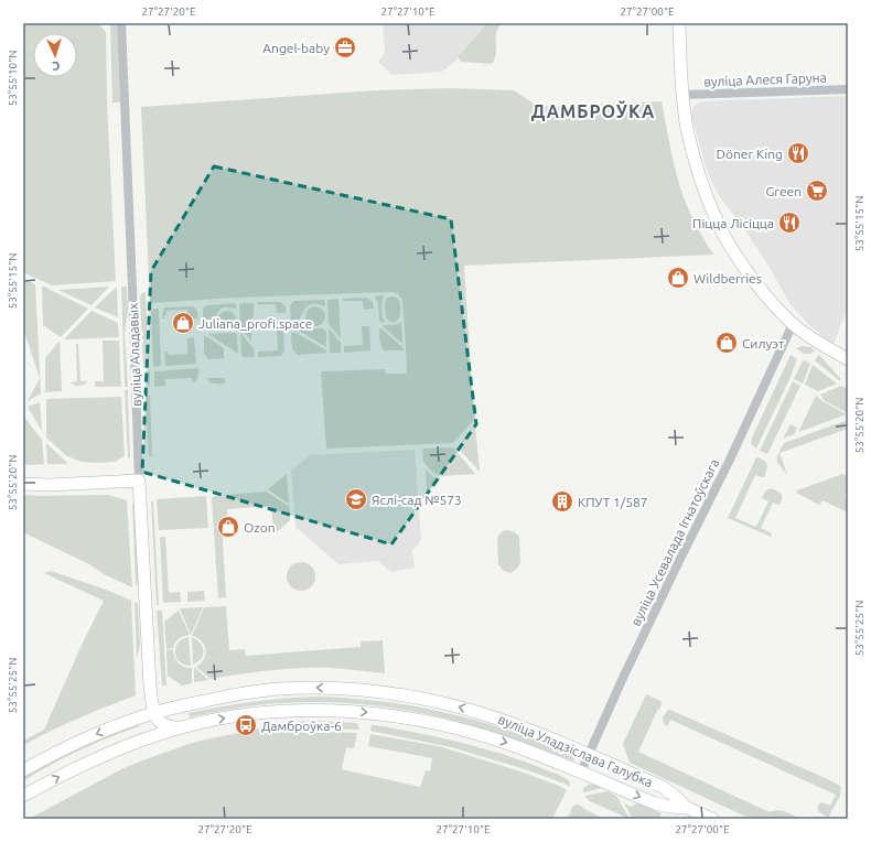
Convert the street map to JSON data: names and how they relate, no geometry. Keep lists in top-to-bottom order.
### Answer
{
  "streets": {
    "main road": ["вуліца Аладавых", "вуліца Уладзіслава Галубка"],
    "street": ["вуліца Алеся Гаруна", "вуліца Усевалада Ігнатоўскага"]
  },
  "crossings": [
    ["вуліца Аладавых", "вуліца Уладзіслава Галубка"],
    ["вуліца Усевалада Ігнатоўскага", "вуліца Уладзіслава Галубка"]
  ],
  "districts": ["ДАМБРОЎКА"],
  "places": {
    "office": ["Angel-baby"],
    "restaurant": ["Döner King", "Піцца Лісіцца"],
    "supermarket": ["Green"],
    "shop": [
      "Wildberries",
      "Juliana_profi.space",
      "Силуэт",
      "Ozon"
    ],
    "school or university": ["Яслі-сад №573"],
    "building": ["КПУТ 1/587"],
    "bus stop": ["Дамброўка-6"]
  },
  "north": "bottom",
  "coordinates": [
    "27°27'20\"E",
    "27°27'10\"E",
    "27°27'00\"E",
    "53°55'10\"N",
    "53°55'15\"N",
    "53°55'20\"N",
    "53°55'25\"N"
  ]
}
